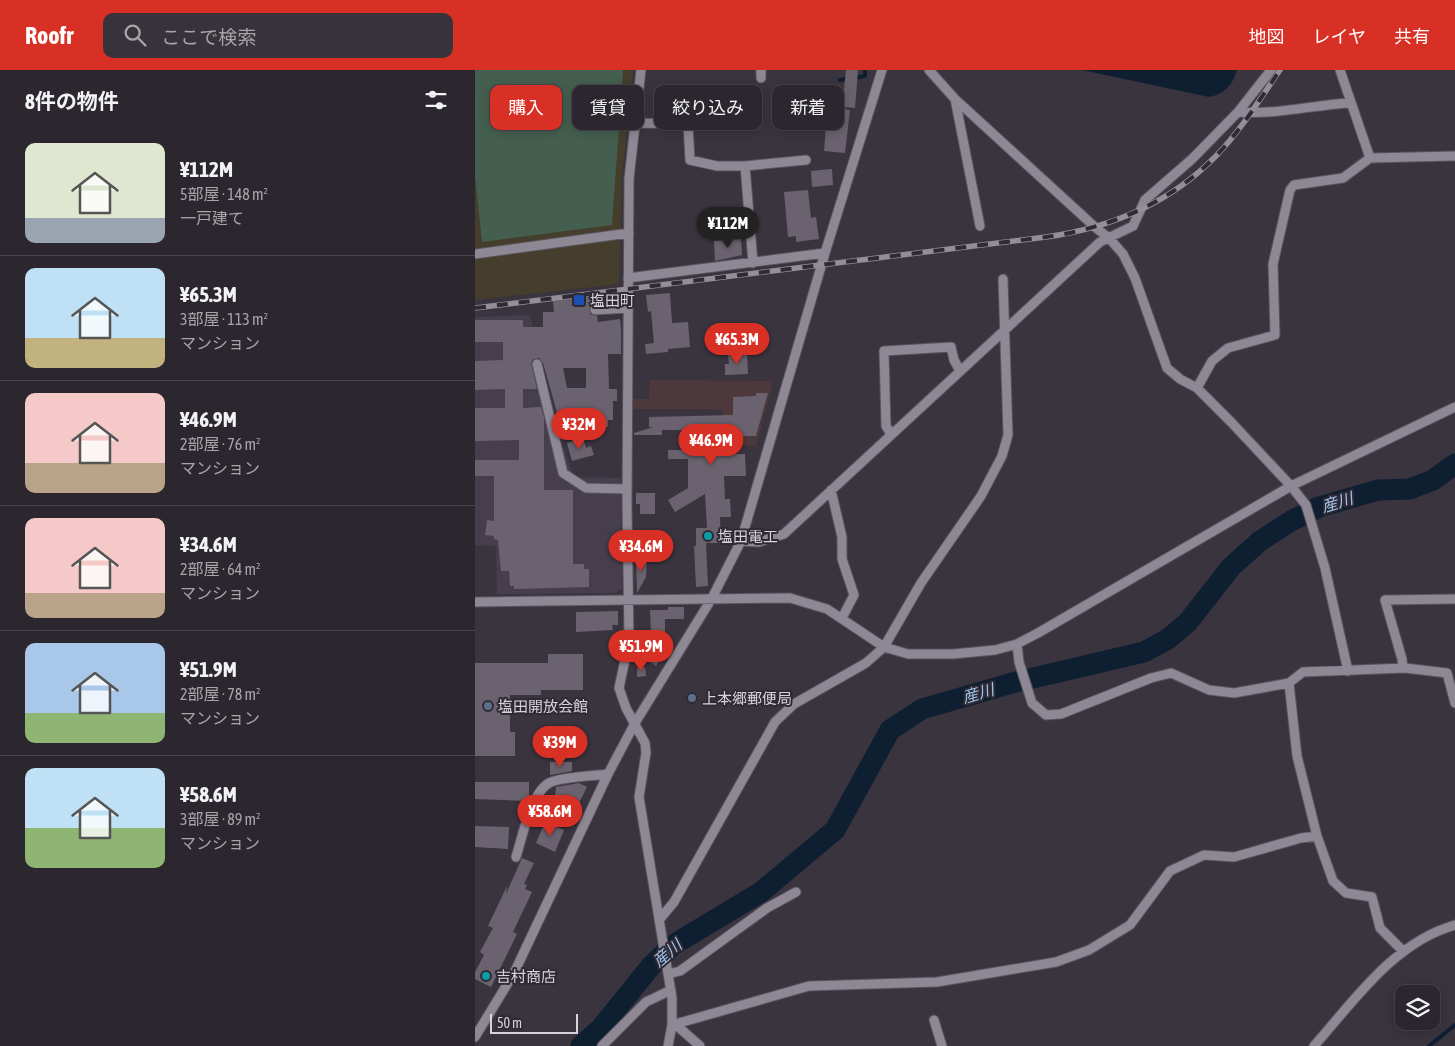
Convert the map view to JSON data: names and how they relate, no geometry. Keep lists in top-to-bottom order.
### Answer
{
  "water": ["産川"],
  "places": {
    "transit": ["塩田町"],
    "other": [
      "塩田電工",
      "上本郷郵便局",
      "塩田開放会館",
      "吉村商店"
    ]
  },
  "scale_bar": "50 m",
  "page": {
    "header": "Roofr",
    "search": "ここで検索",
    "nav": ["地図", "レイヤ", "共有"],
    "heading": "8件の物件",
    "chip": [
      "購入",
      "賃貸",
      "絞り込み",
      "新着"
    ],
    "list": [
      {
        "name": "¥112M",
        "note": "5部屋 · 148 m² · 一戸建て"
      },
      {
        "name": "¥65.3M",
        "note": "3部屋 · 113 m² · マンション"
      },
      {
        "name": "¥46.9M",
        "note": "2部屋 · 76 m² · マンション"
      },
      {
        "name": "¥34.6M",
        "note": "2部屋 · 64 m² · マンション"
      },
      {
        "name": "¥51.9M",
        "note": "2部屋 · 78 m² · マンション"
      },
      {
        "name": "¥58.6M",
        "note": "3部屋 · 89 m² · マンション"
      }
    ],
    "price": [
      "¥112M",
      "¥65.3M",
      "¥32M",
      "¥46.9M",
      "¥34.6M",
      "¥51.9M",
      "¥39M",
      "¥58.6M"
    ],
    "scale": "50 m"
  }
}
